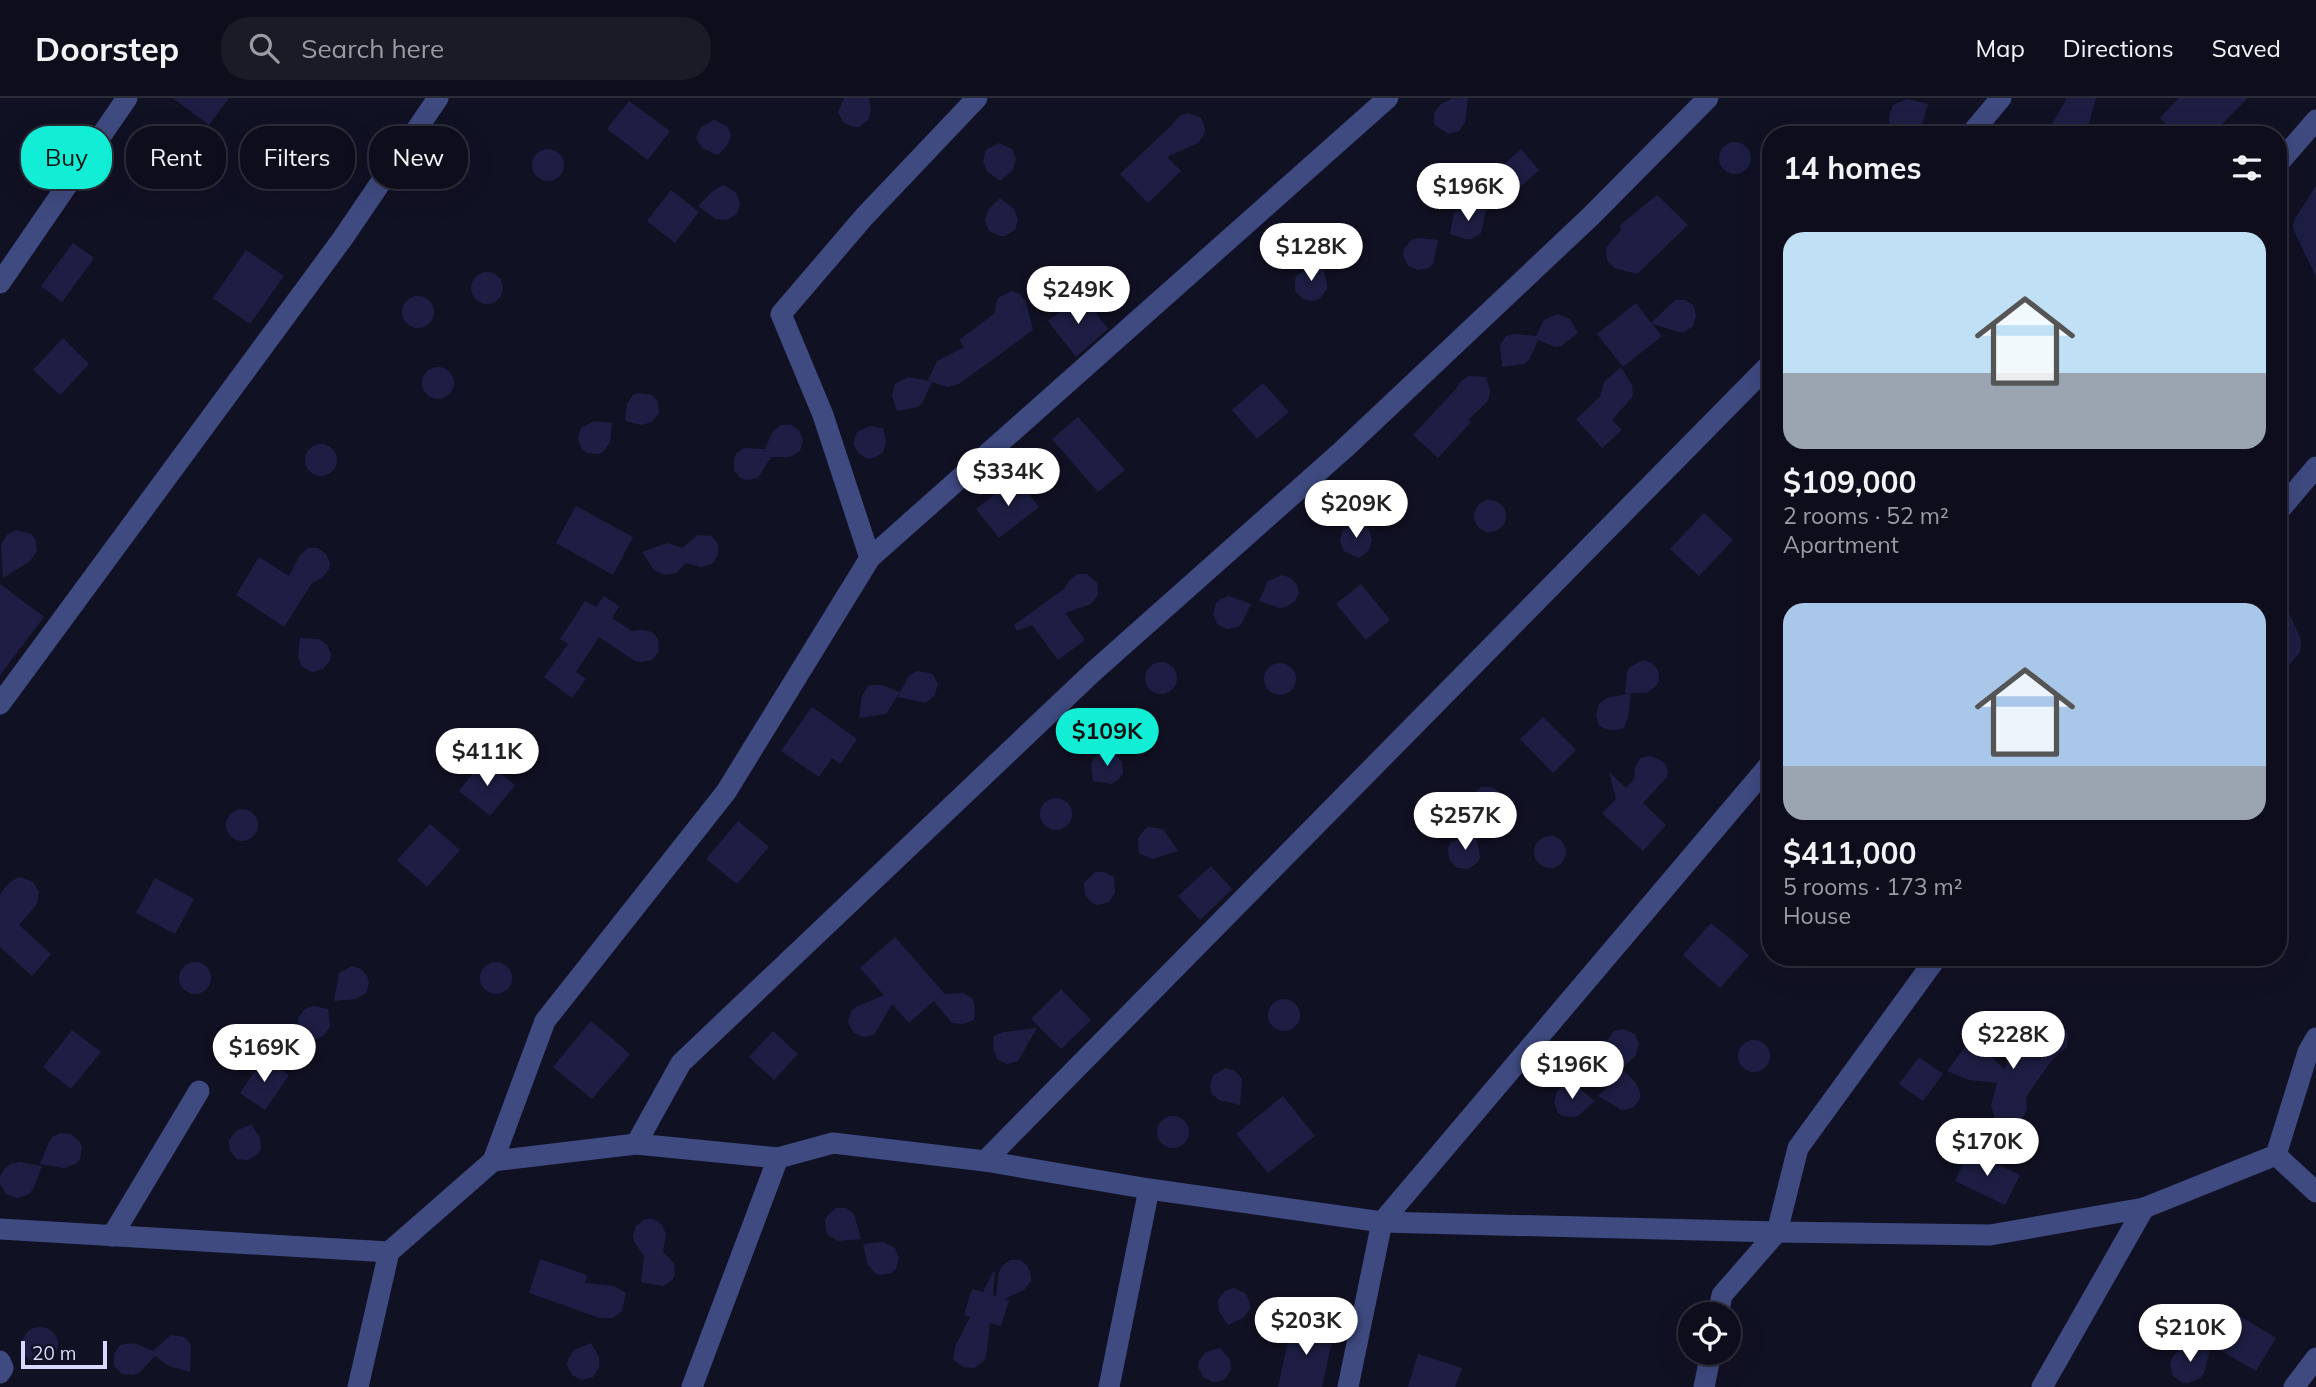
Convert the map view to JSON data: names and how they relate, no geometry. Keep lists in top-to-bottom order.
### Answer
{
  "scale_bar": "20 m",
  "page": {
    "header": "Doorstep",
    "search": "Search here",
    "nav": ["Map", "Directions", "Saved"],
    "chip": [
      "Buy",
      "Rent",
      "Filters",
      "New"
    ],
    "heading": "14 homes",
    "price": [
      "$196K",
      "$128K",
      "$249K",
      "$334K",
      "$209K",
      "$109K",
      "$411K",
      "$257K",
      "$228K",
      "$169K",
      "$196K",
      "$170K",
      "$203K",
      "$210K"
    ],
    "list": [
      {
        "name": "$109,000",
        "note": "2 rooms · 52 m² · Apartment"
      },
      {
        "name": "$411,000",
        "note": "5 rooms · 173 m² · House"
      }
    ],
    "scale": "20 m"
  }
}
